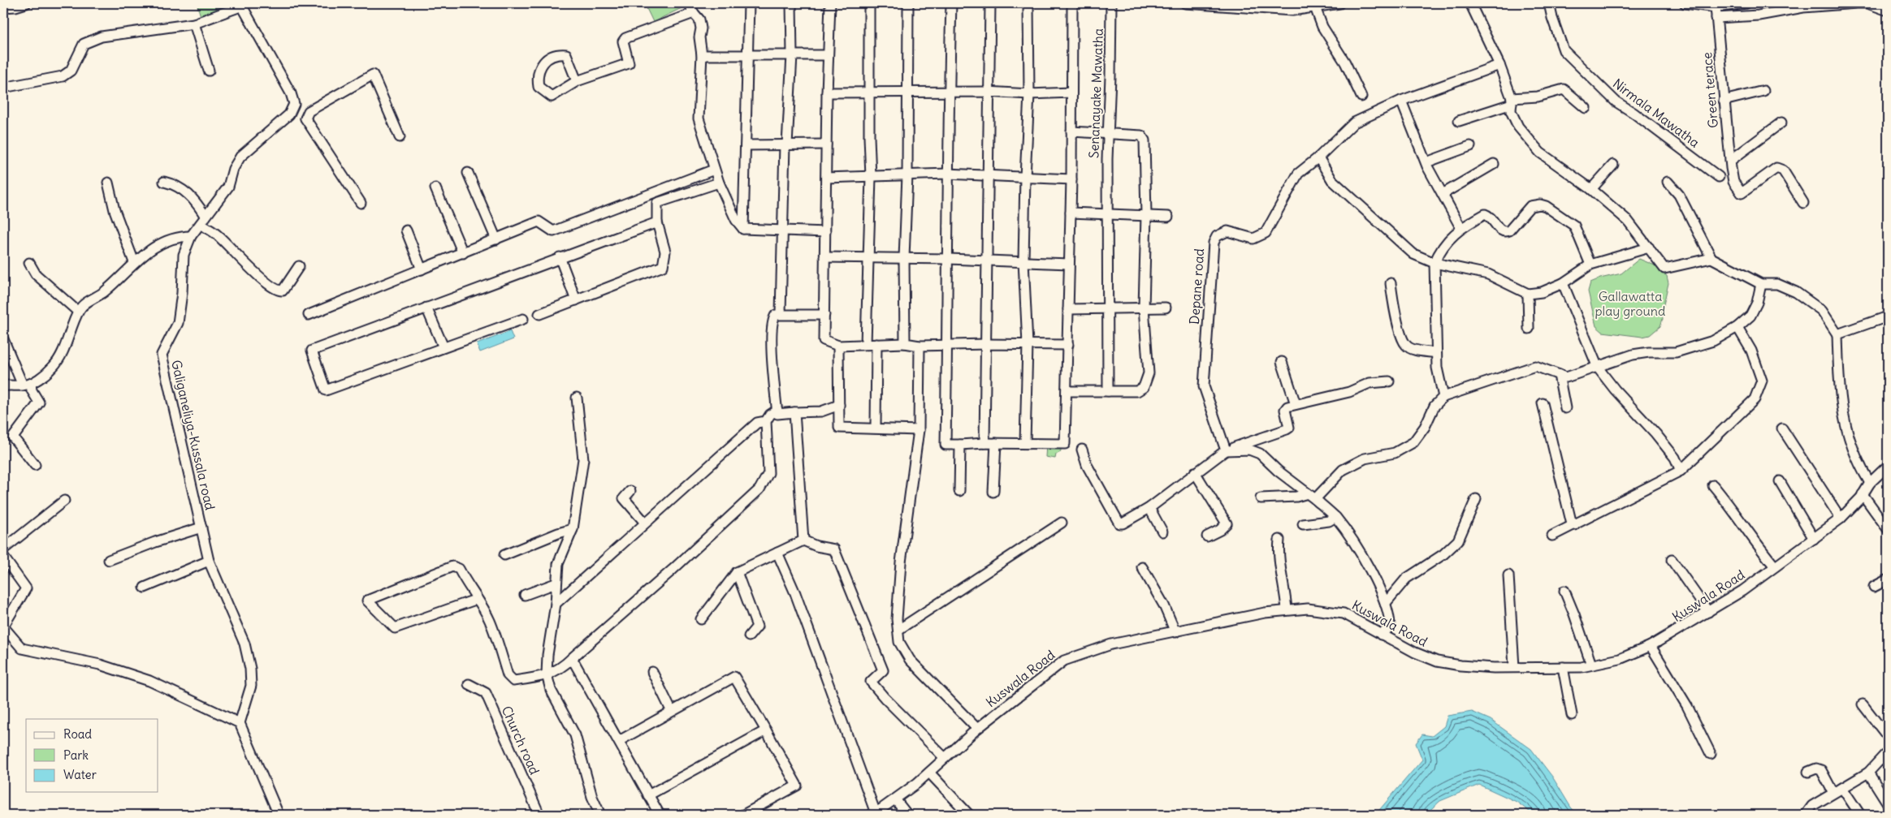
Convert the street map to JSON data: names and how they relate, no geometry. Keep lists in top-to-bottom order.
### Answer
{
  "streets": {
    "street": [
      "Green terace",
      "Senanayake Mawatha",
      "Nirmala Mawatha",
      "Depane road",
      "Galiganeliya-Kussala road",
      "Kuswala Road",
      "Church road"
    ]
  },
  "parks": ["Gallawatta play ground"],
  "legend": ["Road", "Park", "Water"]
}
